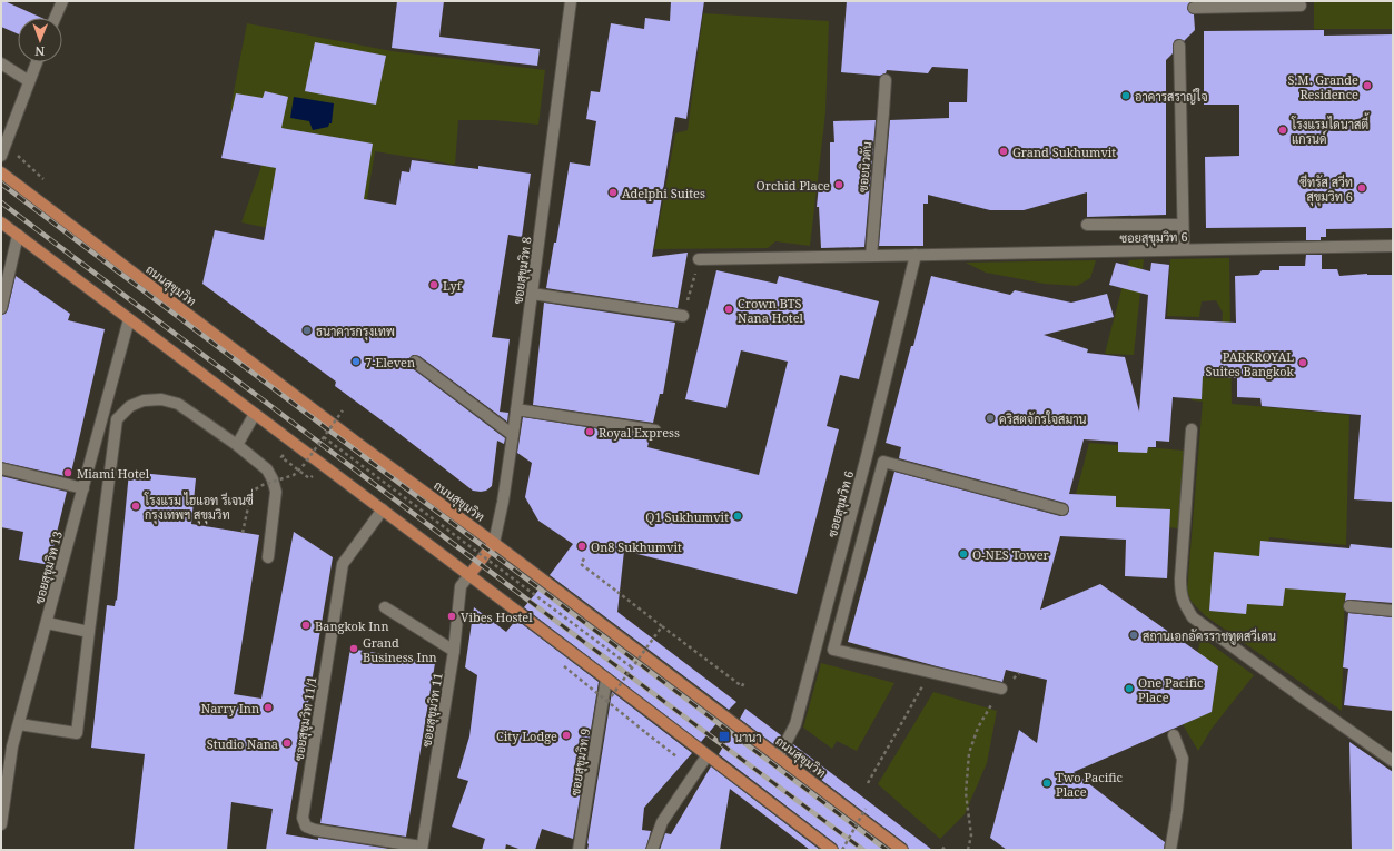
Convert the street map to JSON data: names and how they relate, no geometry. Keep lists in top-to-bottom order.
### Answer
{
  "streets": {
    "main road": ["ถนนสุขุมวิท"],
    "street": [
      "ซอยนิวตัน",
      "ซอยสุขุมวิท 6",
      "ซอยสุขุมวิท 8",
      "ซอยสุขุมวิท 13",
      "ซอยสุขุมวิท 11",
      "ซอยสุขุมวิท 11/1",
      "ซอยสุขุมวิท 9"
    ]
  },
  "crossings": [
    ["ซอยนิวตัน", "ซอยสุขุมวิท 6"],
    ["ซอยสุขุมวิท 6", "ถนนสุขุมวิท"],
    ["ซอยสุขุมวิท 8", "ถนนสุขุมวิท"],
    ["ซอยสุขุมวิท 11", "ซอยสุขุมวิท 11/1"]
  ],
  "places": {
    "other": [
      "S.M. Grande Residence",
      "อาคารสราญ์ใจ",
      "โรงแรมไดนาสตี้ แกรนด์",
      "Grand Sukhumvit",
      "Orchid Place",
      "ซีทรัส สวีท สุขุมวิท 6",
      "Adelphi Suites",
      "Lyf",
      "Crown BTS Nana Hotel",
      "ธนาคารกรุงเทพ",
      "7-Eleven",
      "PARKROYAL Suites Bangkok",
      "คริสตจักรใจสมาน",
      "Royal Express",
      "Miami Hotel",
      "โรงแรม ไฮแอท รีเจนซี่ กรุงเทพฯ สุขุมวิท",
      "Q1 Sukhumvit",
      "On8 Sukhumvit",
      "O-NES Tower",
      "Vibes Hostel",
      "Bangkok Inn",
      "สถานเอกอัครราชทูตสวีเดน",
      "Grand Business Inn",
      "One Pacific Place",
      "Narry Inn",
      "City Lodge",
      "Studio Nana",
      "Two Pacific Place"
    ],
    "transit": ["นานา"]
  },
  "north": "bottom"
}
